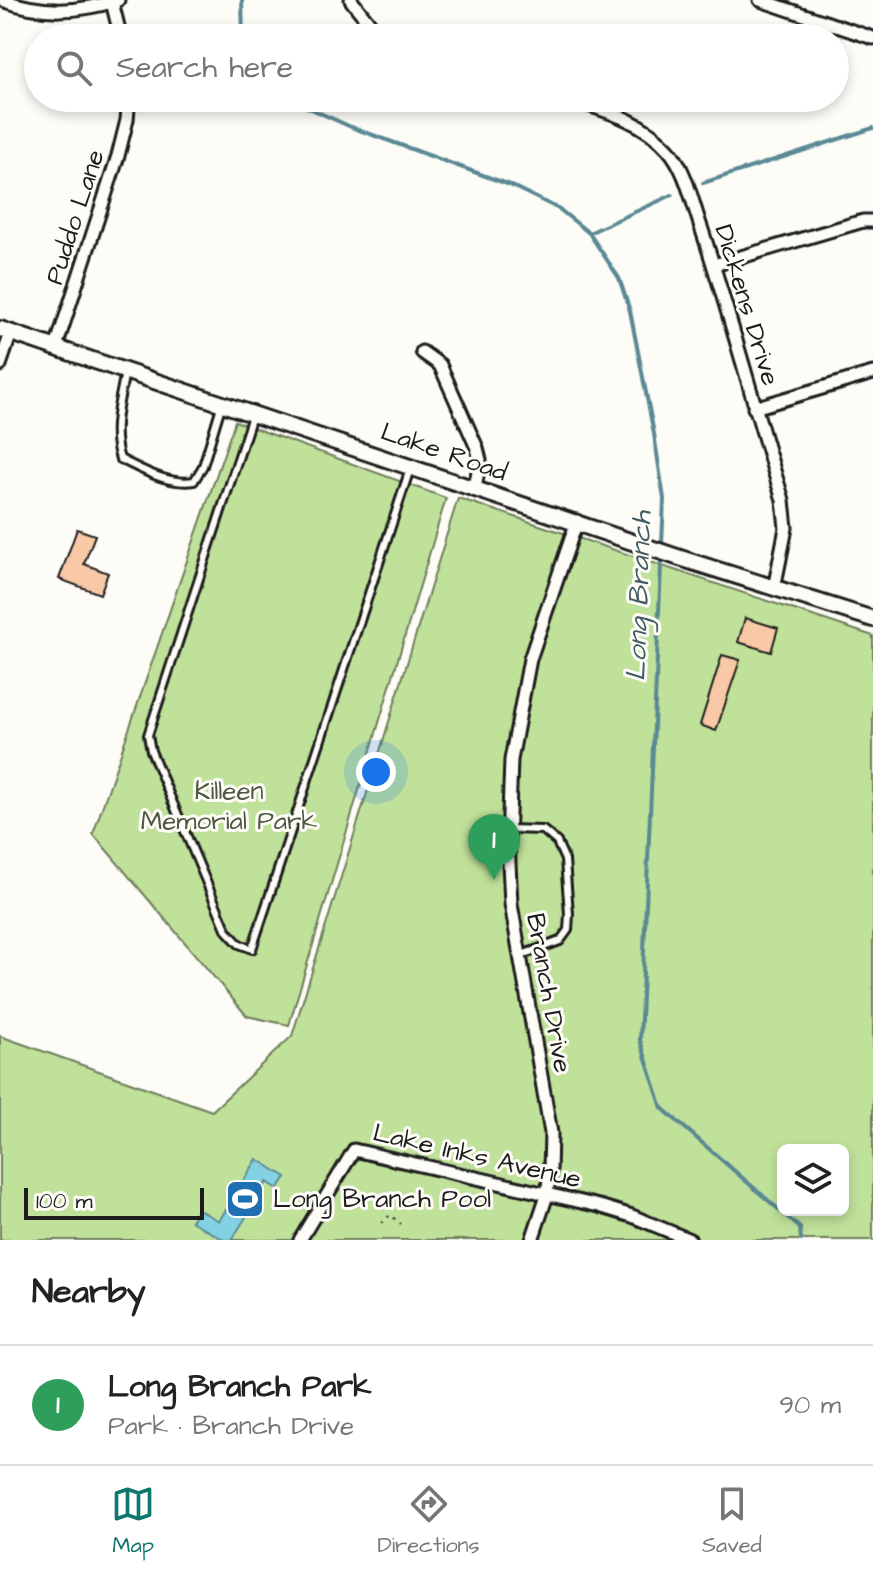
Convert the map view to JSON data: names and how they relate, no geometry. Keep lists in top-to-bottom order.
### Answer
{
  "streets": {
    "street": [
      "Puddo Lane",
      "Dickens Drive",
      "Lake Road",
      "Branch Drive",
      "Lake Inks Avenue"
    ]
  },
  "crossings": [
    ["Puddo Lane", "Lake Road"],
    ["Dickens Drive", "Lake Road"],
    ["Lake Road", "Branch Drive"],
    ["Branch Drive", "Lake Inks Avenue"]
  ],
  "water": ["Long Branch"],
  "parks": ["Killeen Memorial Park"],
  "places": {
    "sports": ["Long Branch Pool"]
  },
  "scale_bar": "100 m",
  "page": {
    "search": "Search here",
    "pins": "1",
    "scale": "100 m",
    "heading": "Nearby",
    "list": [
      {
        "mark": "1",
        "name": "Long Branch Park",
        "note": "Park · Branch Drive",
        "value": "90 m"
      }
    ],
    "nav": ["Map", "Directions", "Saved"]
  }
}
